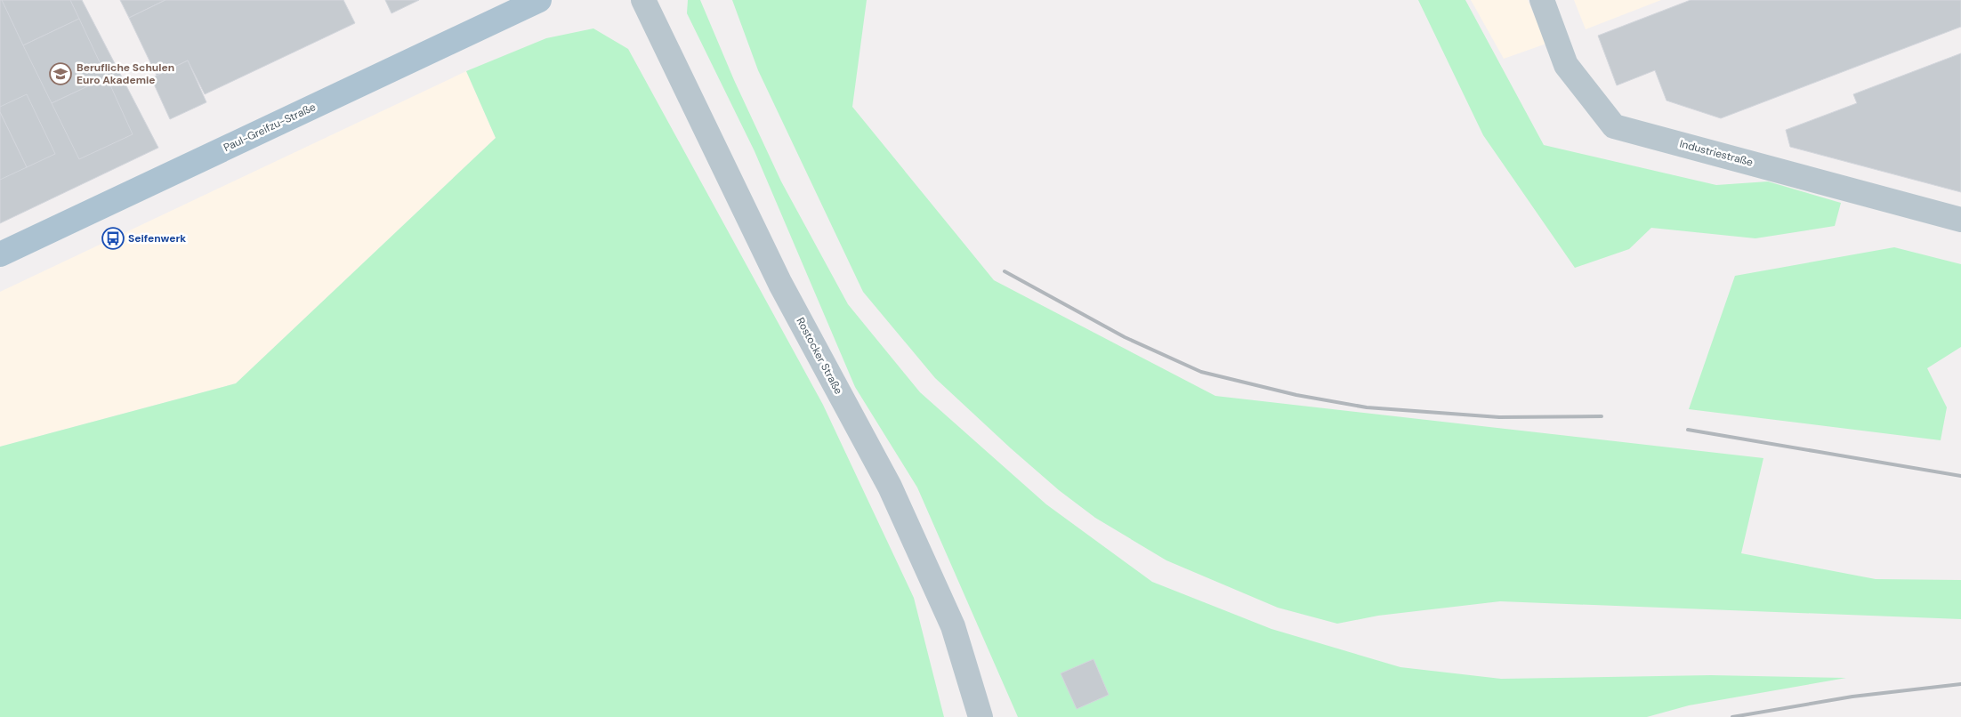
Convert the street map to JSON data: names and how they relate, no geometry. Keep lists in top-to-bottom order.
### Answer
{
  "streets": {
    "main road": ["Paul-Greifzu-Straße"],
    "street": ["Industriestraße", "Rostocker Straße"]
  },
  "places": {
    "school or university": ["Berufliche Schulen Euro Akademie"],
    "bus stop": ["Seifenwerk"]
  }
}
